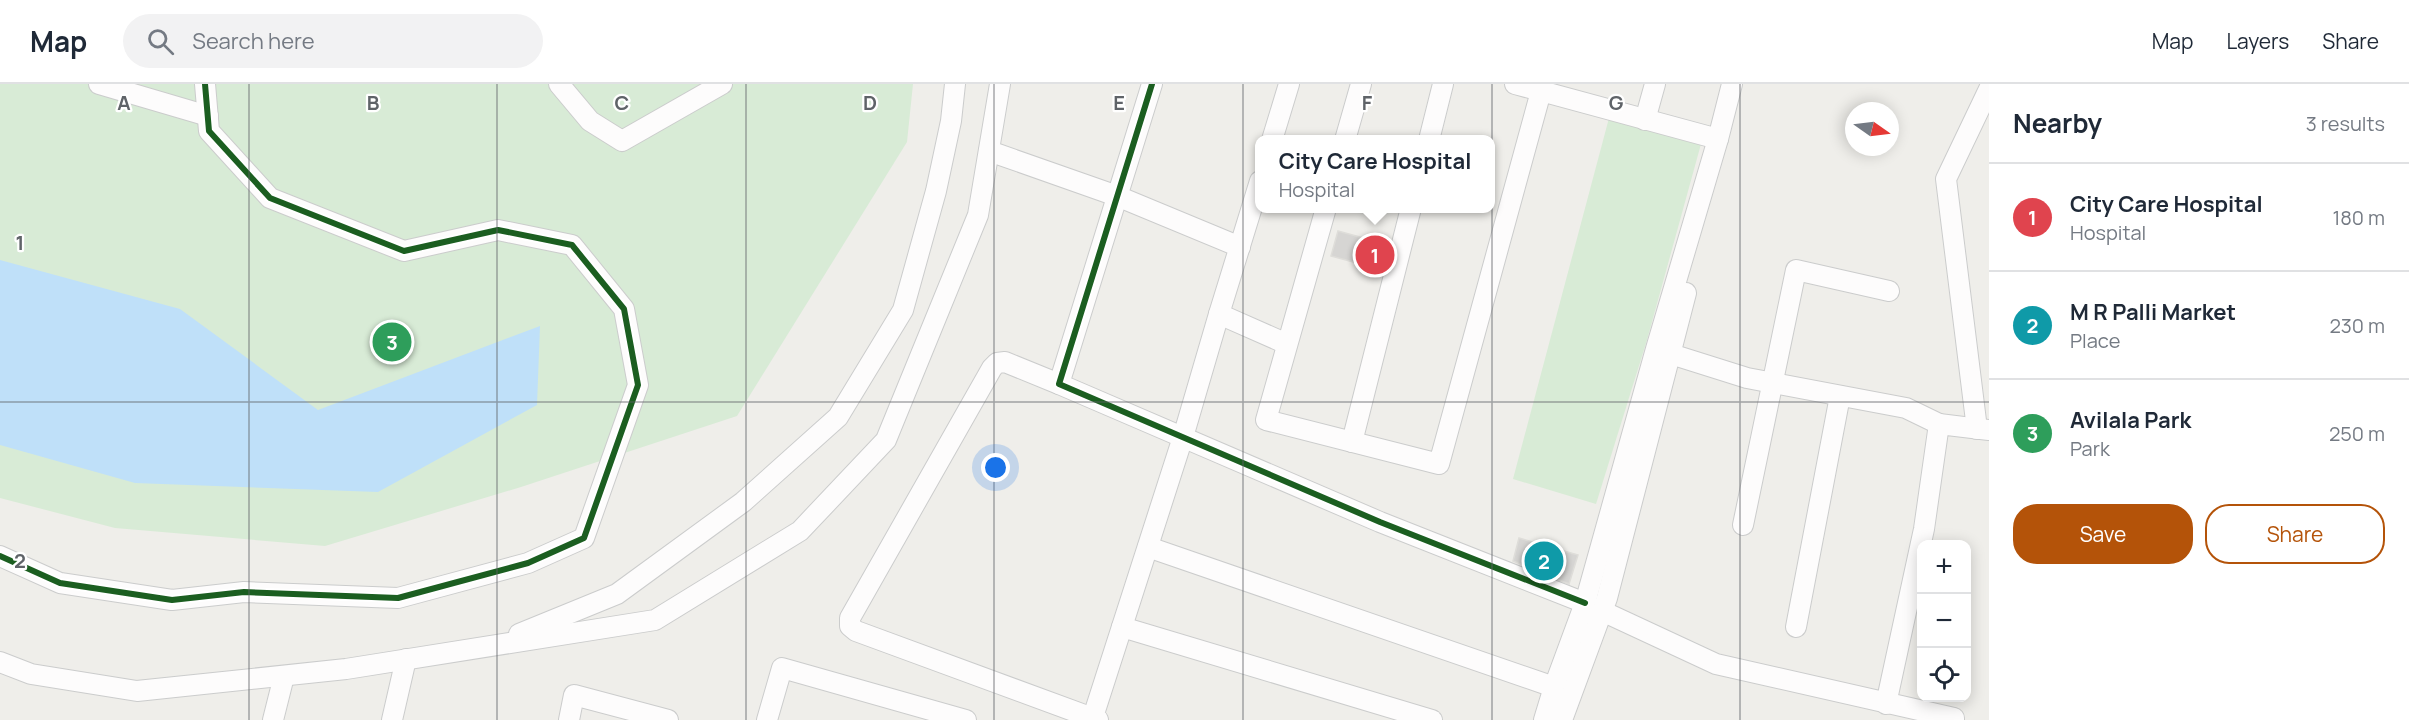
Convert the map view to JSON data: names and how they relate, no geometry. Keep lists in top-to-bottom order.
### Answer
{
  "north": "right",
  "page": {
    "header": "Map",
    "search": "Search here",
    "nav": ["Map", "Layers", "Share"],
    "heading": ["Nearby", "3 results"],
    "popup": ["City Care Hospital", "Hospital"],
    "list": [
      {
        "mark": "1",
        "name": "City Care Hospital",
        "note": "Hospital",
        "value": "180 m"
      },
      {
        "mark": "2",
        "name": "M R Palli Market",
        "note": "Place",
        "value": "230 m"
      },
      {
        "mark": "3",
        "name": "Avilala Park",
        "note": "Park",
        "value": "250 m"
      }
    ],
    "pins": ["1", "3", "2"],
    "buttons": ["Save", "Share"],
    "map_buttons": ["+", "−"]
  },
  "grid": {
    "columns": [
      "A",
      "B",
      "C",
      "D",
      "E",
      "F",
      "G"
    ],
    "rows": ["1", "2"]
  }
}
